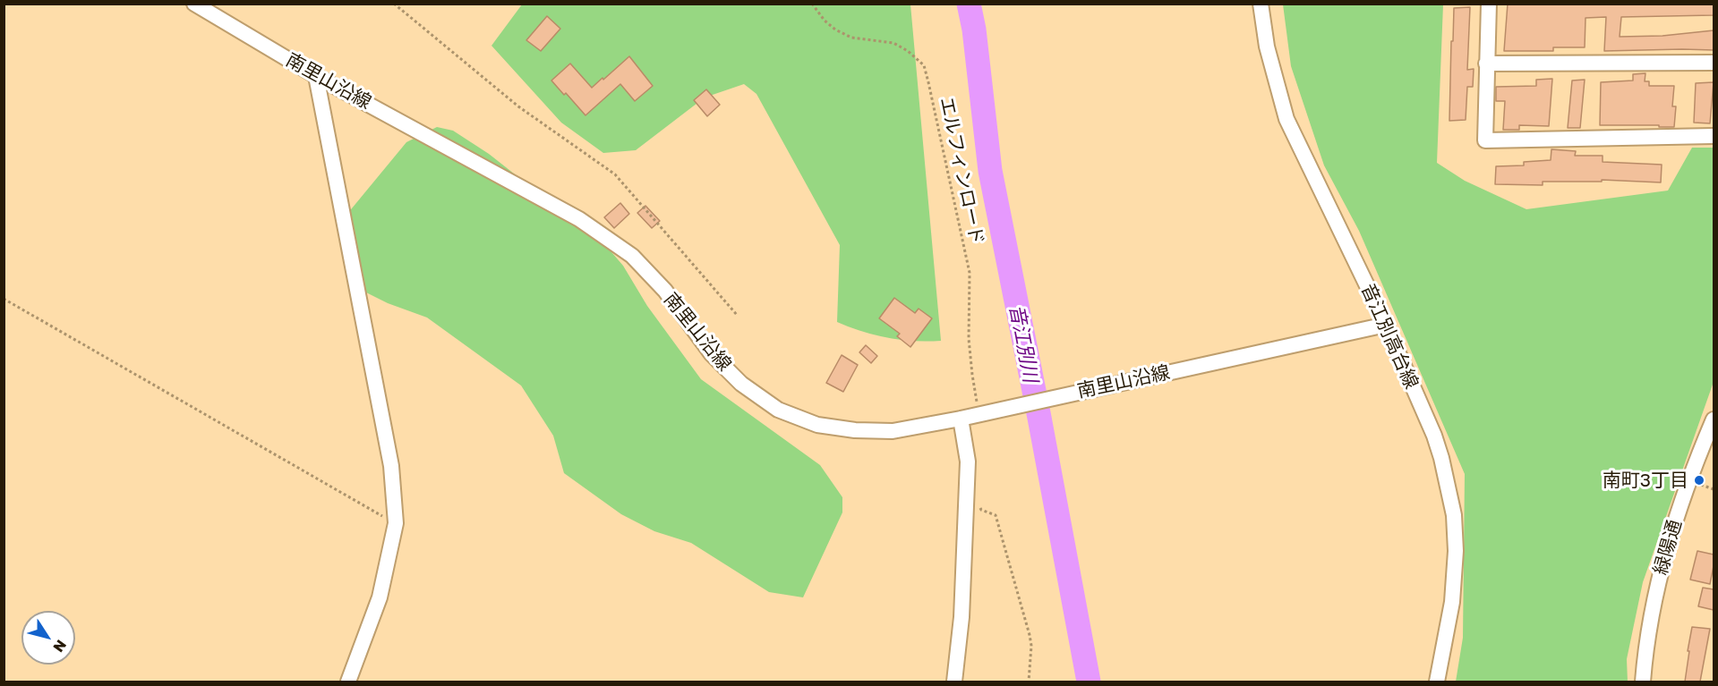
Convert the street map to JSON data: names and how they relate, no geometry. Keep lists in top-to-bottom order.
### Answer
{
  "streets": {
    "street": ["南里山沿線", "音江別高台線", "緑陽通"],
    "path": ["エルフィンロード"]
  },
  "crossings": [
    ["南里山沿線", "エルフィンロード"],
    ["南里山沿線", "音江別高台線"]
  ],
  "water": ["音江別川"],
  "places": ["南町3丁目"],
  "north": "bottom right"
}
